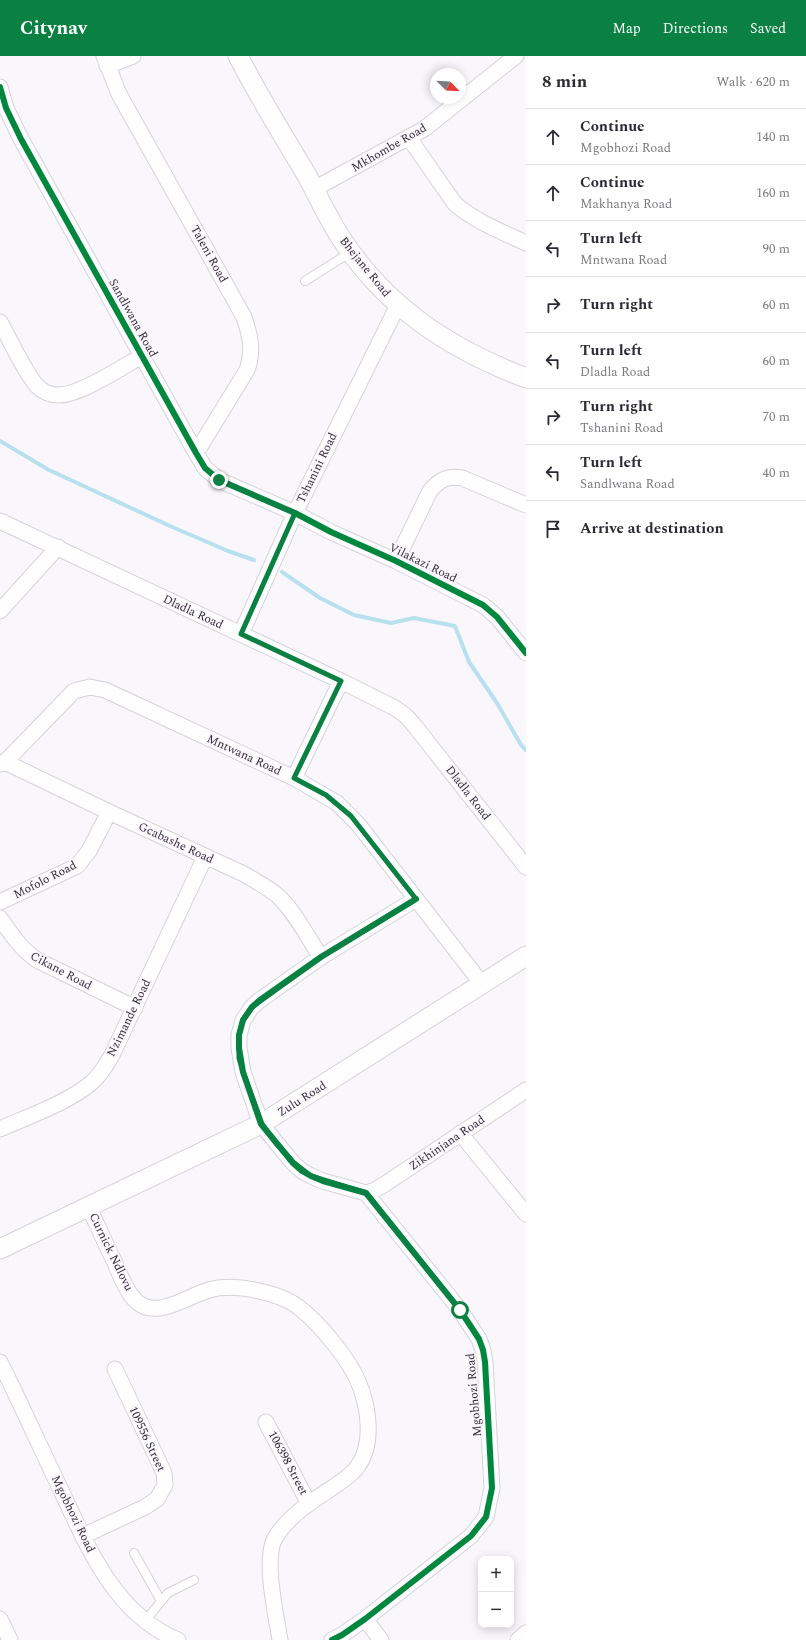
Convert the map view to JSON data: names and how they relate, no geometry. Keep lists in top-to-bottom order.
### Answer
{
  "streets": {
    "street": [
      "Mkhombe Road",
      "Taleni Road",
      "Bhejane Road",
      "Sandlwana Road",
      "Tshanini Road",
      "Vilakazi Road",
      "Dladla Road",
      "Mntwana Road",
      "Gcabashe Road",
      "Mofolo Road",
      "Cikane Road",
      "Nzimande Road",
      "Zulu Road",
      "Zikhinjana Road",
      "Curnick Ndlovu",
      "Mgobhozi Road",
      "109556 Street",
      "106398 Street"
    ]
  },
  "crossings": [
    ["Mkhombe Road", "Bhejane Road"],
    ["Taleni Road", "Sandlwana Road"],
    ["Bhejane Road", "Tshanini Road"],
    ["Sandlwana Road", "Tshanini Road"],
    ["Sandlwana Road", "Vilakazi Road"],
    ["Tshanini Road", "Vilakazi Road"],
    ["Tshanini Road", "Dladla Road"],
    ["Mntwana Road", "Gcabashe Road"],
    ["Mntwana Road", "Zulu Road"],
    ["Gcabashe Road", "Mofolo Road"],
    ["Gcabashe Road", "Nzimande Road"],
    ["Cikane Road", "Nzimande Road"],
    ["Zulu Road", "Curnick Ndlovu"],
    ["Zikhinjana Road", "Mgobhozi Road"],
    ["Curnick Ndlovu", "106398 Street"],
    ["Mgobhozi Road", "109556 Street"]
  ],
  "north": "bottom right",
  "page": {
    "header": "Citynav",
    "nav": ["Map", "Directions", "Saved"],
    "heading": ["8 min", "Walk · 620 m"],
    "list": [
      ["Continue", "Mgobhozi Road", "140 m"],
      ["Continue", "Makhanya Road", "160 m"],
      ["Turn left", "Mntwana Road", "90 m"],
      ["Turn right", "60 m"],
      ["Turn left", "Dladla Road", "60 m"],
      ["Turn right", "Tshanini Road", "70 m"],
      ["Turn left", "Sandlwana Road", "40 m"],
      "Arrive at destination"
    ],
    "map_buttons": ["+", "−"]
  }
}
